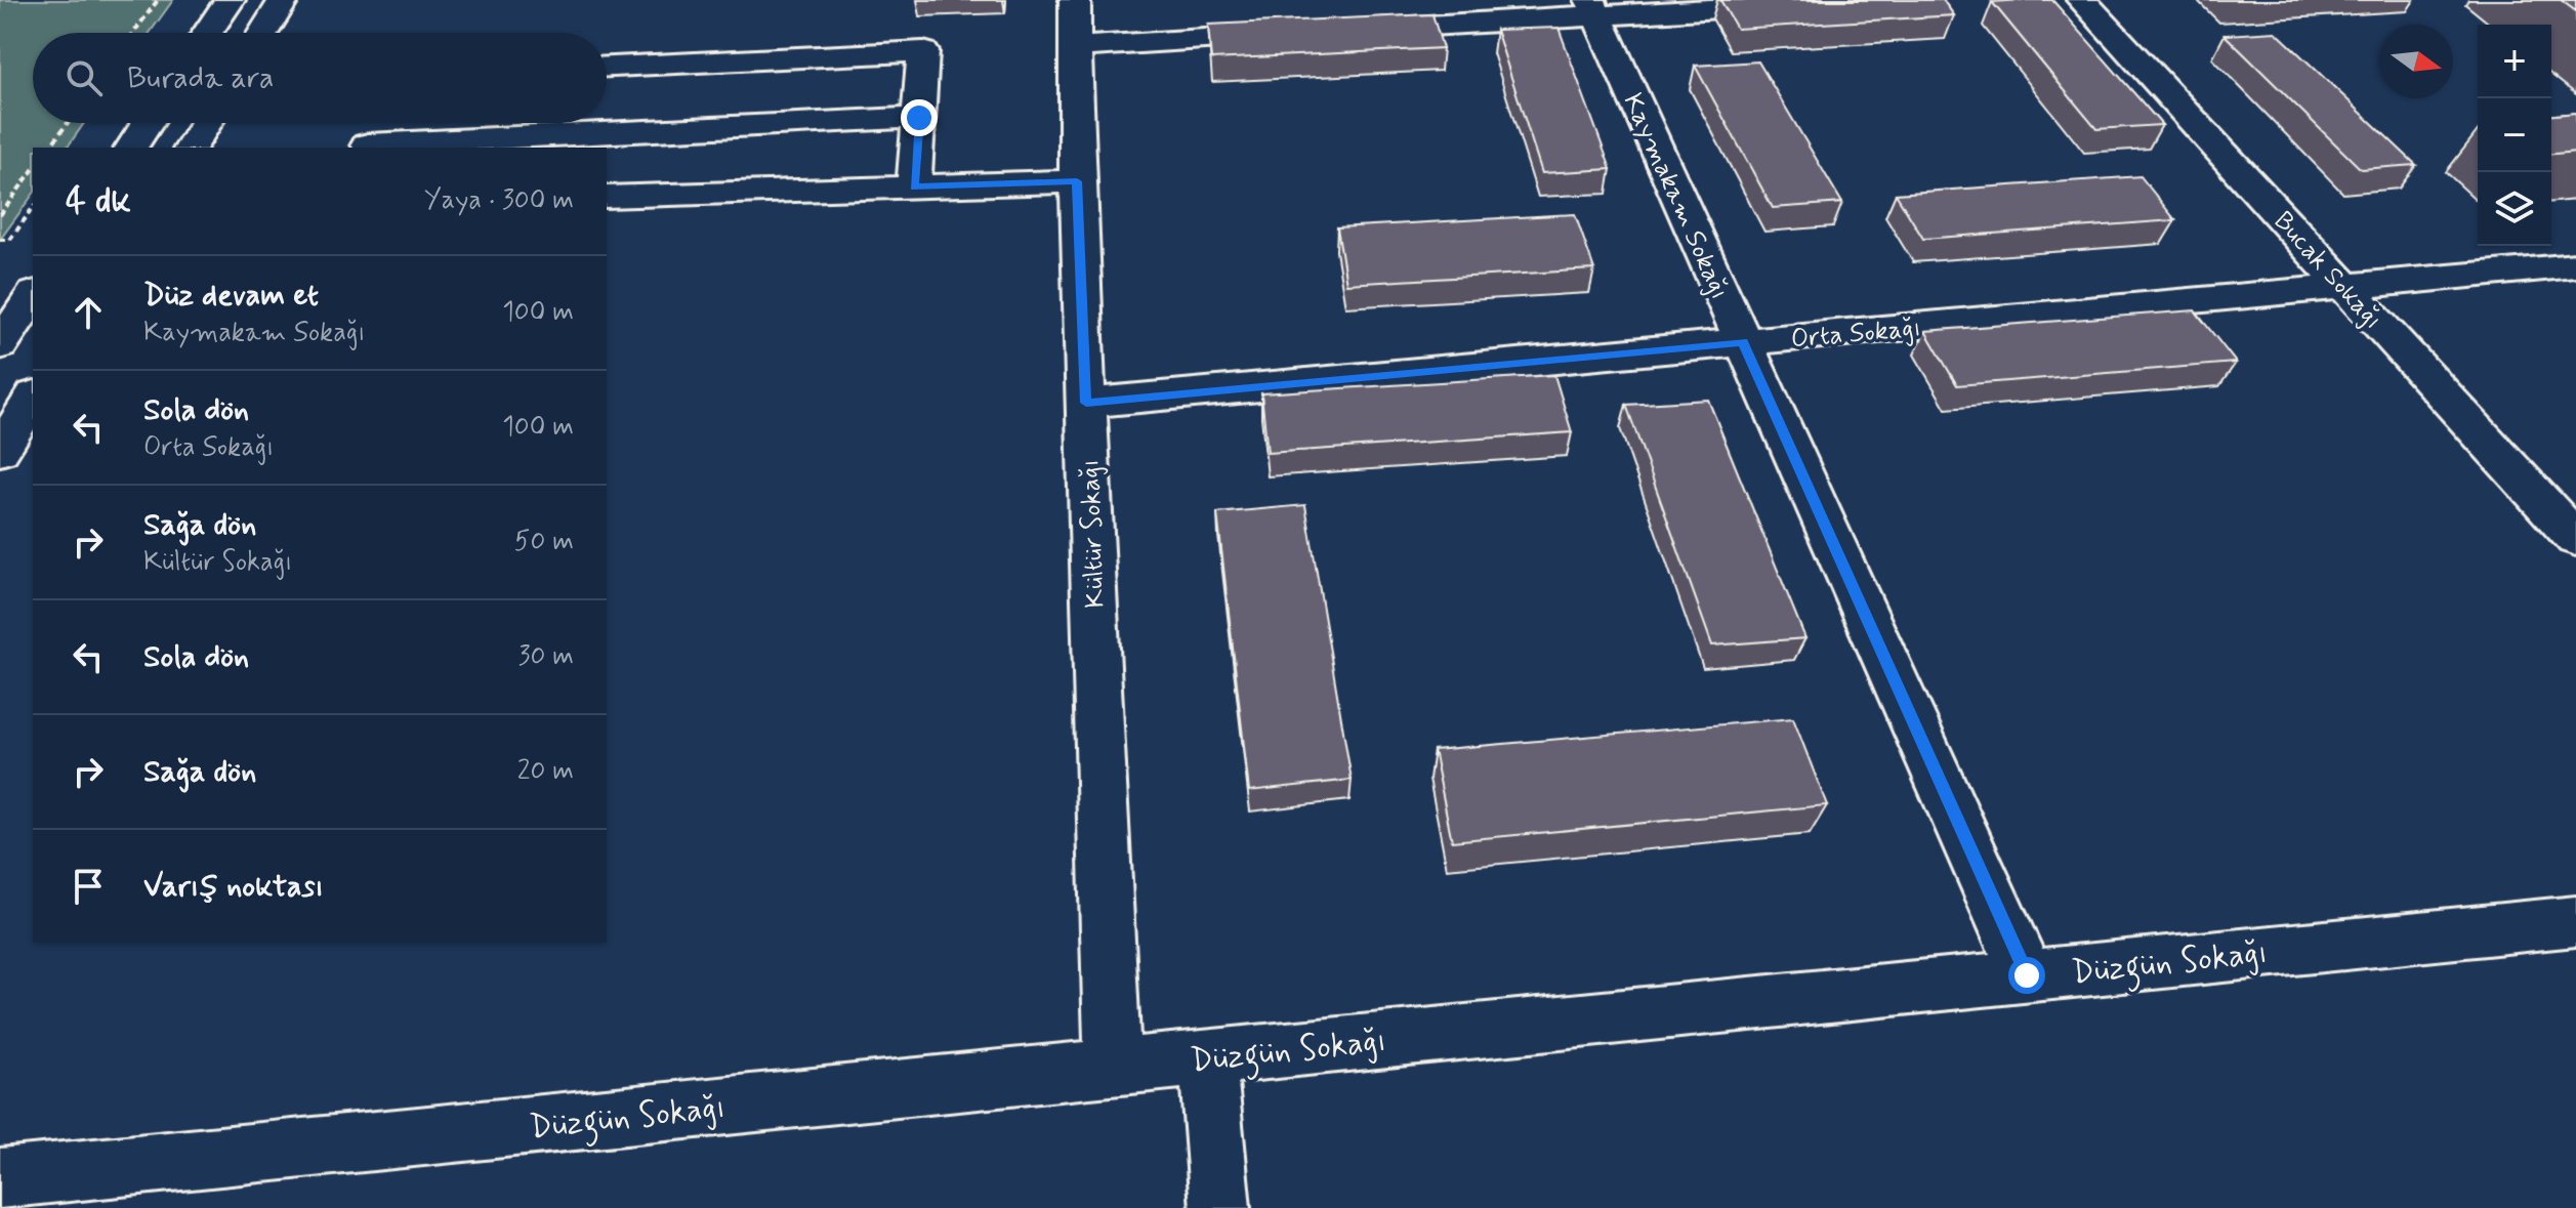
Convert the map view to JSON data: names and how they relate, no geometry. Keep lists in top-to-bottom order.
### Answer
{
  "streets": {
    "street": [
      "Kaymakam Sokağı",
      "Bucak Sokağı",
      "Orta Sokağı",
      "Kültür Sokağı",
      "Düzgün Sokağı"
    ]
  },
  "crossings": [
    ["Kaymakam Sokağı", "Orta Sokağı"],
    ["Kaymakam Sokağı", "Düzgün Sokağı"],
    ["Bucak Sokağı", "Orta Sokağı"],
    ["Orta Sokağı", "Kültür Sokağı"],
    ["Kültür Sokağı", "Düzgün Sokağı"]
  ],
  "north": "right",
  "page": {
    "map_buttons": ["+", "−"],
    "search": "Burada ara",
    "heading": ["4 dk", "Yaya · 300 m"],
    "list": [
      ["Düz devam et", "Kaymakam Sokağı", "100 m"],
      ["Sola dön", "Orta Sokağı", "100 m"],
      ["Sağa dön", "Kültür Sokağı", "50 m"],
      ["Sola dön", "30 m"],
      ["Sağa dön", "20 m"],
      "Varış noktası"
    ]
  }
}
